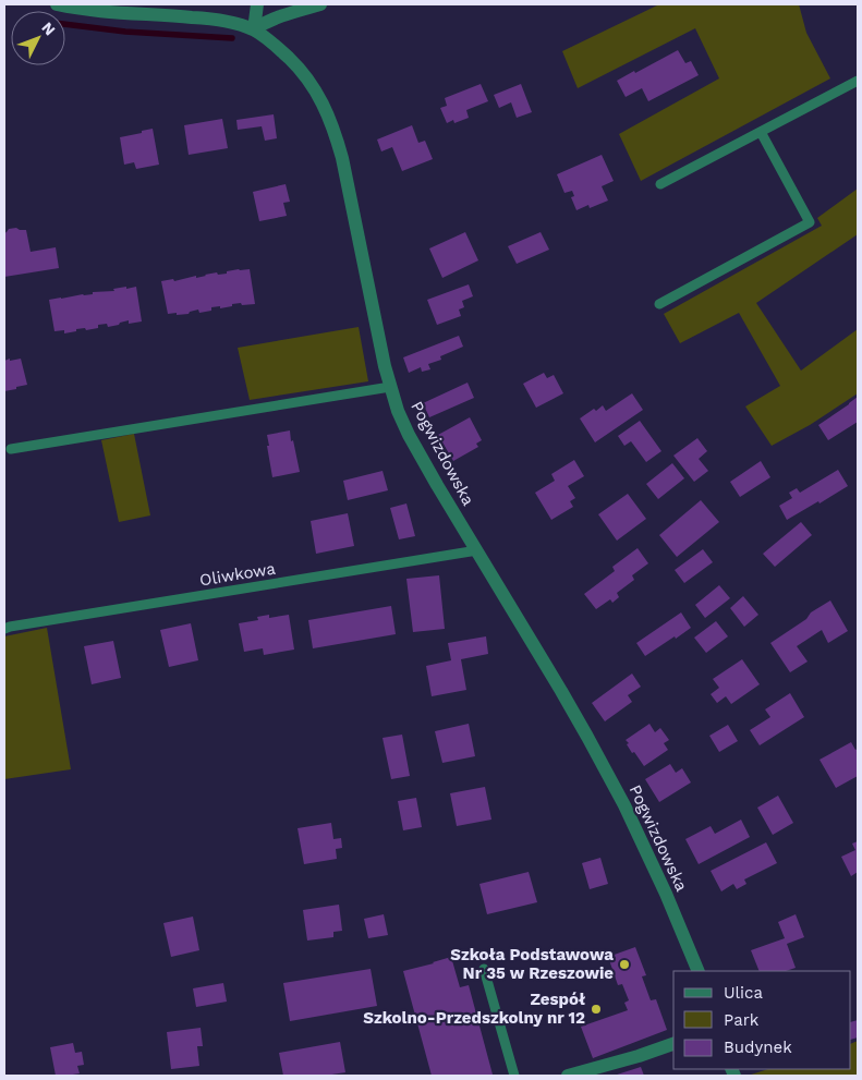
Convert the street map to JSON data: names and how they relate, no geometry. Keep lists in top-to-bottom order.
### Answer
{
  "streets": {
    "street": ["Pogwizdowska"],
    "lane": ["Oliwkowa"]
  },
  "crossings": [
    ["Pogwizdowska", "Oliwkowa"]
  ],
  "places": ["Szkoła Podstawowa Nr 35 w Rzeszowie", "Zespół Szkolno-Przedszkolny nr 12"],
  "legend": ["Ulica", "Park", "Budynek"],
  "north": "top right"
}
